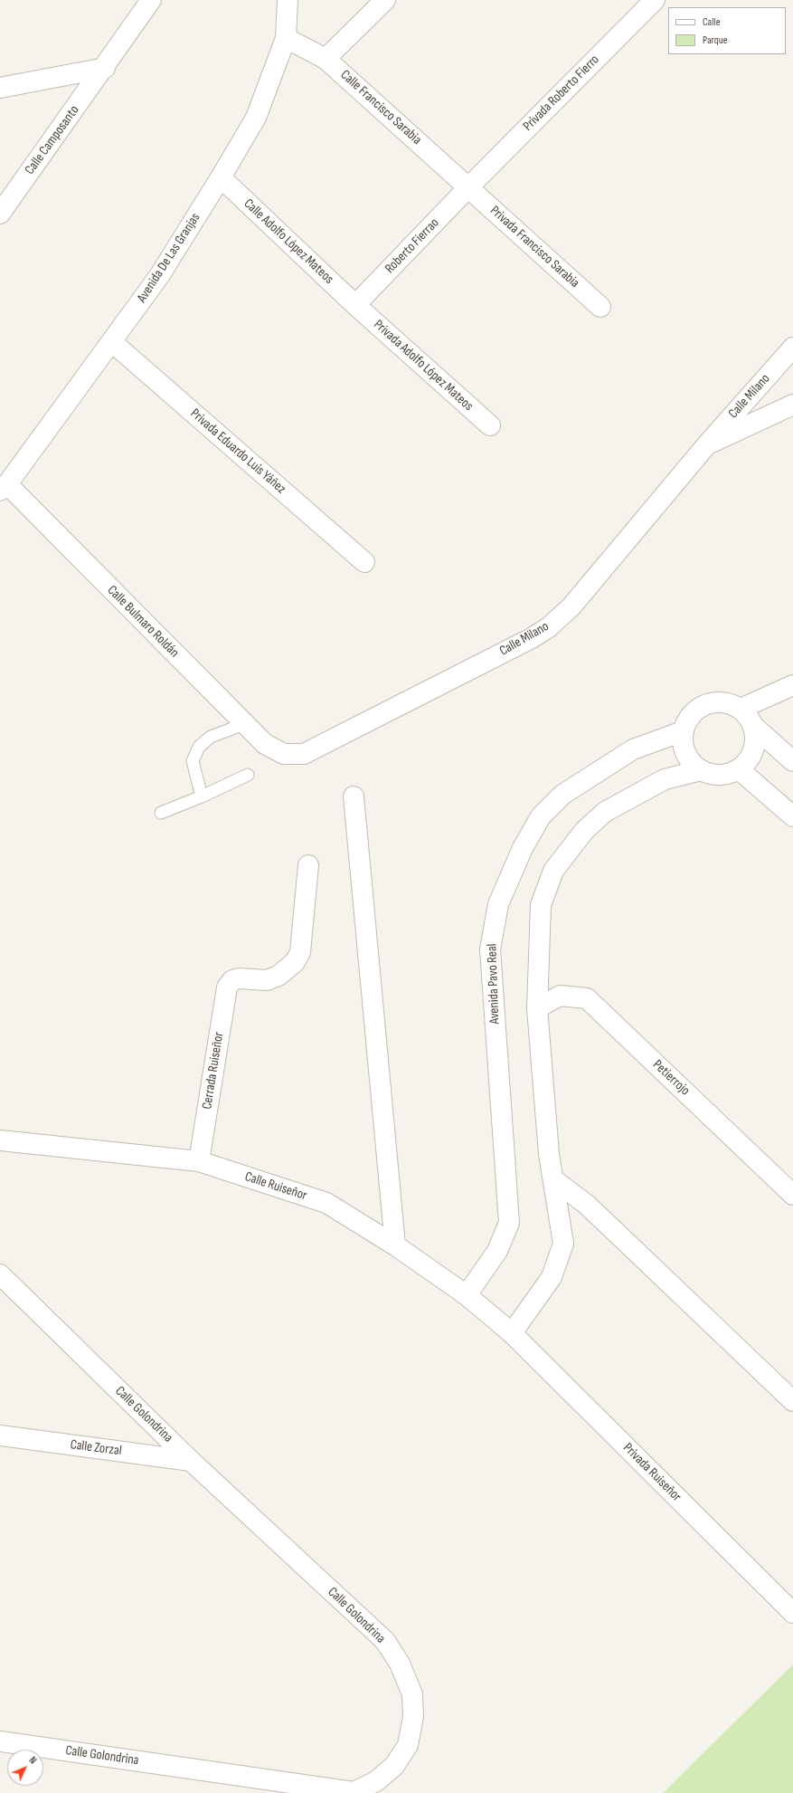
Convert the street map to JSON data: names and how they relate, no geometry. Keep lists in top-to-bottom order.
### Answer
{
  "streets": {
    "street": [
      "Privada Roberto Fierro",
      "Calle Francisco Sarabia",
      "Calle Camposanto",
      "Calle Adolfo López Mateos",
      "Roberto Fierrao",
      "Privada Francisco Sarabia",
      "Avenida De Las Granjas",
      "Privada Adolfo López Mateos",
      "Calle Milano",
      "Privada Eduardo Luis Yáñez",
      "Calle Bulmaro Roldán",
      "Avenida Pavo Real",
      "Cerrada Ruiseñor",
      "Petierrojo",
      "Calle Ruiseñor",
      "Calle Golondrina",
      "Calle Zorzal",
      "Privada Ruiseñor"
    ]
  },
  "crossings": [
    ["Privada Roberto Fierro", "Calle Francisco Sarabia"],
    ["Privada Roberto Fierro", "Roberto Fierrao"],
    ["Privada Roberto Fierro", "Privada Francisco Sarabia"],
    ["Calle Francisco Sarabia", "Roberto Fierrao"],
    ["Calle Francisco Sarabia", "Privada Francisco Sarabia"],
    ["Calle Francisco Sarabia", "Avenida De Las Granjas"],
    ["Calle Adolfo López Mateos", "Roberto Fierrao"],
    ["Calle Adolfo López Mateos", "Avenida De Las Granjas"],
    ["Calle Adolfo López Mateos", "Privada Adolfo López Mateos"],
    ["Roberto Fierrao", "Privada Francisco Sarabia"],
    ["Roberto Fierrao", "Privada Adolfo López Mateos"],
    ["Avenida De Las Granjas", "Privada Eduardo Luis Yáñez"],
    ["Avenida De Las Granjas", "Calle Bulmaro Roldán"],
    ["Calle Milano", "Calle Bulmaro Roldán"],
    ["Avenida Pavo Real", "Calle Ruiseñor"],
    ["Cerrada Ruiseñor", "Calle Ruiseñor"],
    ["Calle Ruiseñor", "Privada Ruiseñor"],
    ["Calle Golondrina", "Calle Zorzal"]
  ],
  "legend": ["Calle", "Parque"],
  "north": "top right"
}
